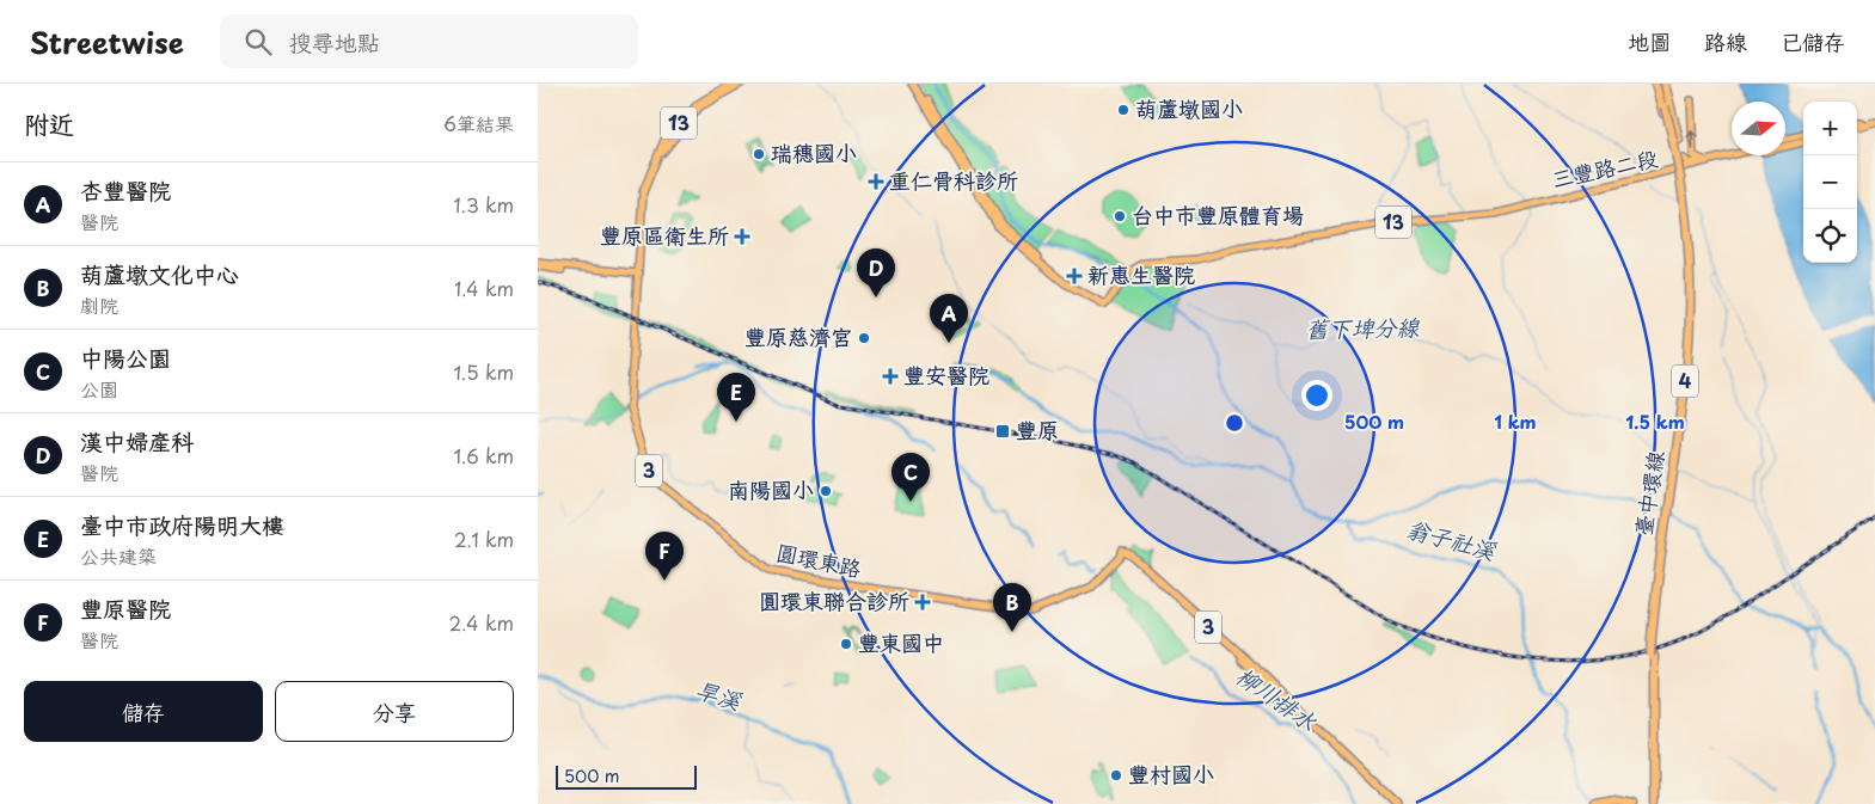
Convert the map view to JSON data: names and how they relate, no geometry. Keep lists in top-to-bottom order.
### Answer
{
  "streets": {
    "highway": ["4", "臺中環線"],
    "main road": [
      "13",
      "三豐路二段",
      "3",
      "圓環東路"
    ]
  },
  "crossings": [
    ["13", "三豐路二段"],
    ["13", "圓環東路"],
    ["3", "圓環東路"]
  ],
  "water": [
    "舊下埤分線",
    "翁子社溪",
    "旱溪",
    "柳川排水"
  ],
  "places": {
    "other": [
      "葫蘆墩國小",
      "瑞穗國小",
      "台中市豐原體育場",
      "豐原慈濟宮",
      "南陽國小",
      "豐東國中",
      "豐村國小"
    ],
    "health": [
      "重仁骨科診所",
      "豐原區衛生所",
      "新惠生醫院",
      "豐安醫院",
      "圓環東聯合診所"
    ],
    "transit": ["豐原"]
  },
  "scale_bar": "500 m",
  "north": "right",
  "page": {
    "header": "Streetwise",
    "search": "搜尋地點",
    "nav": ["地圖", "路線", "已儲存"],
    "heading": ["附近", "6筆結果"],
    "map_buttons": ["+", "−"],
    "list": [
      {
        "mark": "A",
        "name": "杏豐醫院",
        "note": "醫院",
        "value": "1.3 km"
      },
      {
        "mark": "B",
        "name": "葫蘆墩文化中心",
        "note": "劇院",
        "value": "1.4 km"
      },
      {
        "mark": "C",
        "name": "中陽公園",
        "note": "公園",
        "value": "1.5 km"
      },
      {
        "mark": "D",
        "name": "漢中婦產科",
        "note": "醫院",
        "value": "1.6 km"
      },
      {
        "mark": "E",
        "name": "臺中市政府陽明大樓",
        "note": "公共建築",
        "value": "2.1 km"
      },
      {
        "mark": "F",
        "name": "豐原醫院",
        "note": "醫院",
        "value": "2.4 km"
      }
    ],
    "pins": [
      "D",
      "A",
      "E",
      "C",
      "F",
      "B"
    ],
    "buttons": ["儲存", "分享"],
    "scale": "500 m"
  },
  "rings": ["500 m", "1 km", "1.5 km"]
}
